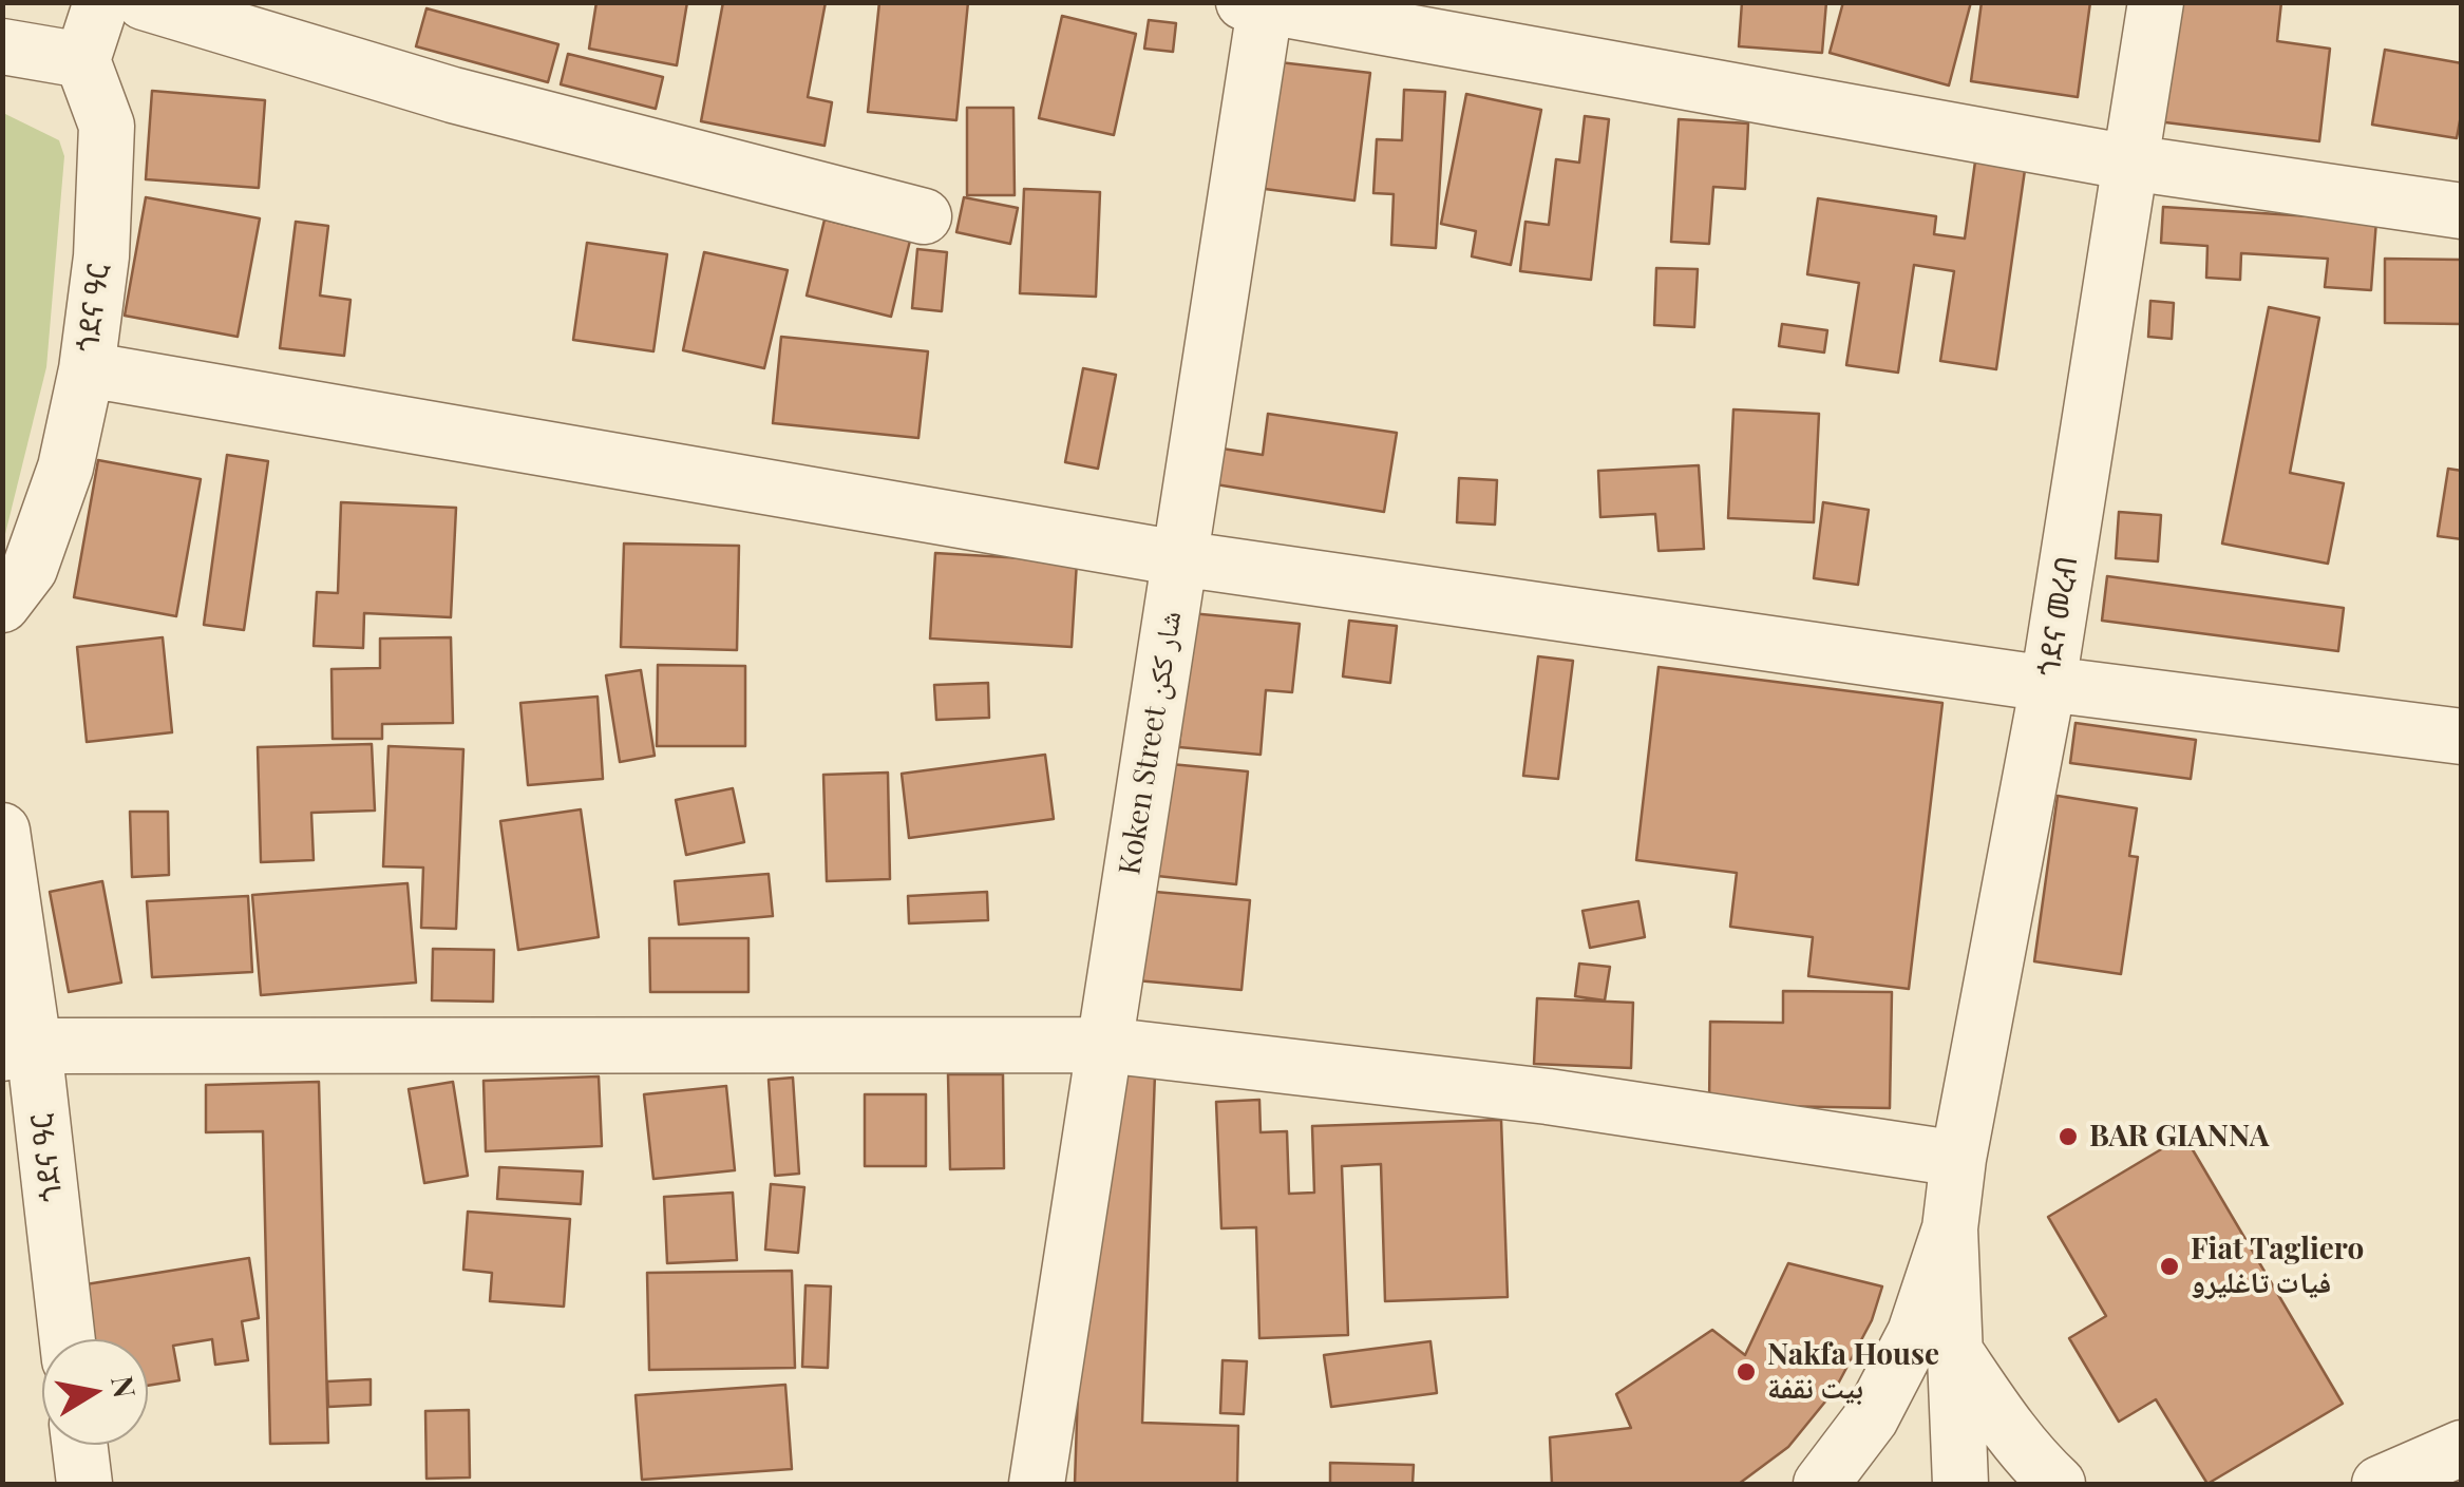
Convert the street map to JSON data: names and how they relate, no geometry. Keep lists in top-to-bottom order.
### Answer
{
  "streets": {
    "street": ["ጎደና ዓር", "ጎደና መረብ", "Koken Street شار ككن"]
  },
  "places": ["BAR GIANNA", "Fiat Tagliero فيات تاغليرو", "Nakfa House بيت نقفة"],
  "north": "right"
}
